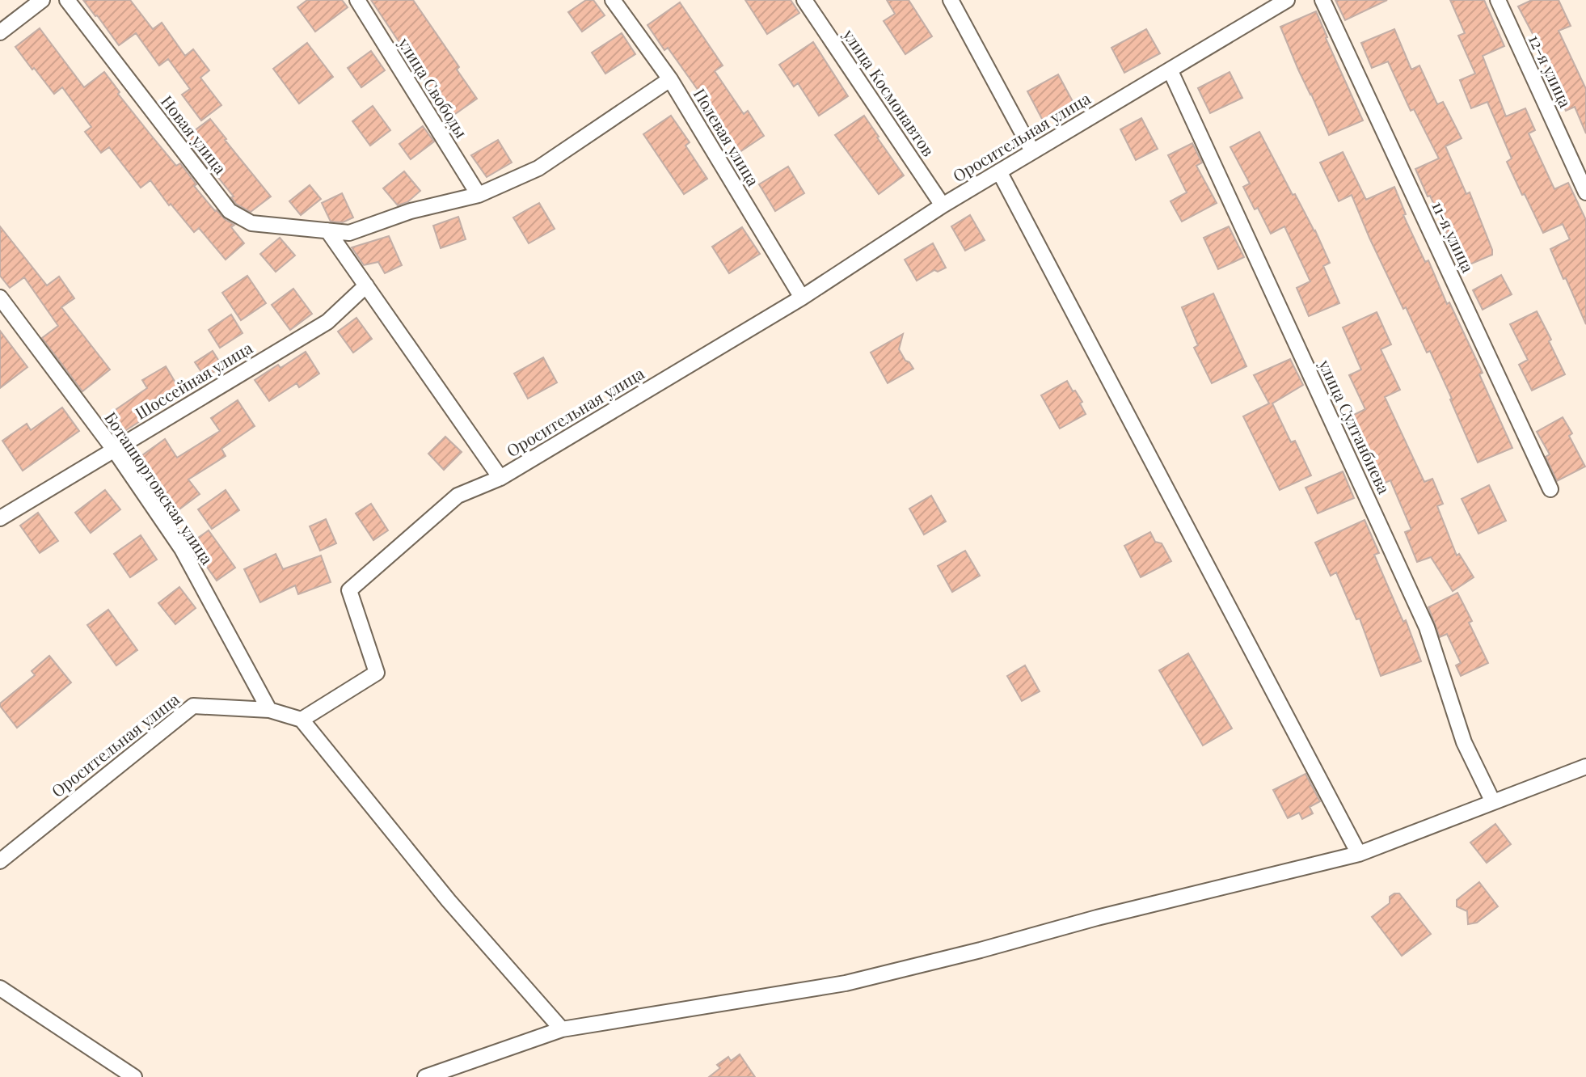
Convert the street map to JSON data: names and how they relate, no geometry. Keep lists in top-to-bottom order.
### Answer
{
  "streets": {
    "street": [
      "12-я улица",
      "улица Свободы",
      "улица Космонавтов",
      "Новая улица",
      "Полевая улица",
      "Оросительная улица",
      "11-я улица",
      "Шоссейная улица",
      "улица Султанбиева",
      "Боташюртовская улица"
    ]
  },
  "crossings": [
    ["улица Свободы", "Новая улица"],
    ["улица Космонавтов", "Оросительная улица"],
    ["Новая улица", "Полевая улица"],
    ["Полевая улица", "Оросительная улица"],
    ["Оросительная улица", "улица Султанбиева"],
    ["Оросительная улица", "Боташюртовская улица"],
    ["Шоссейная улица", "Боташюртовская улица"]
  ]
}
